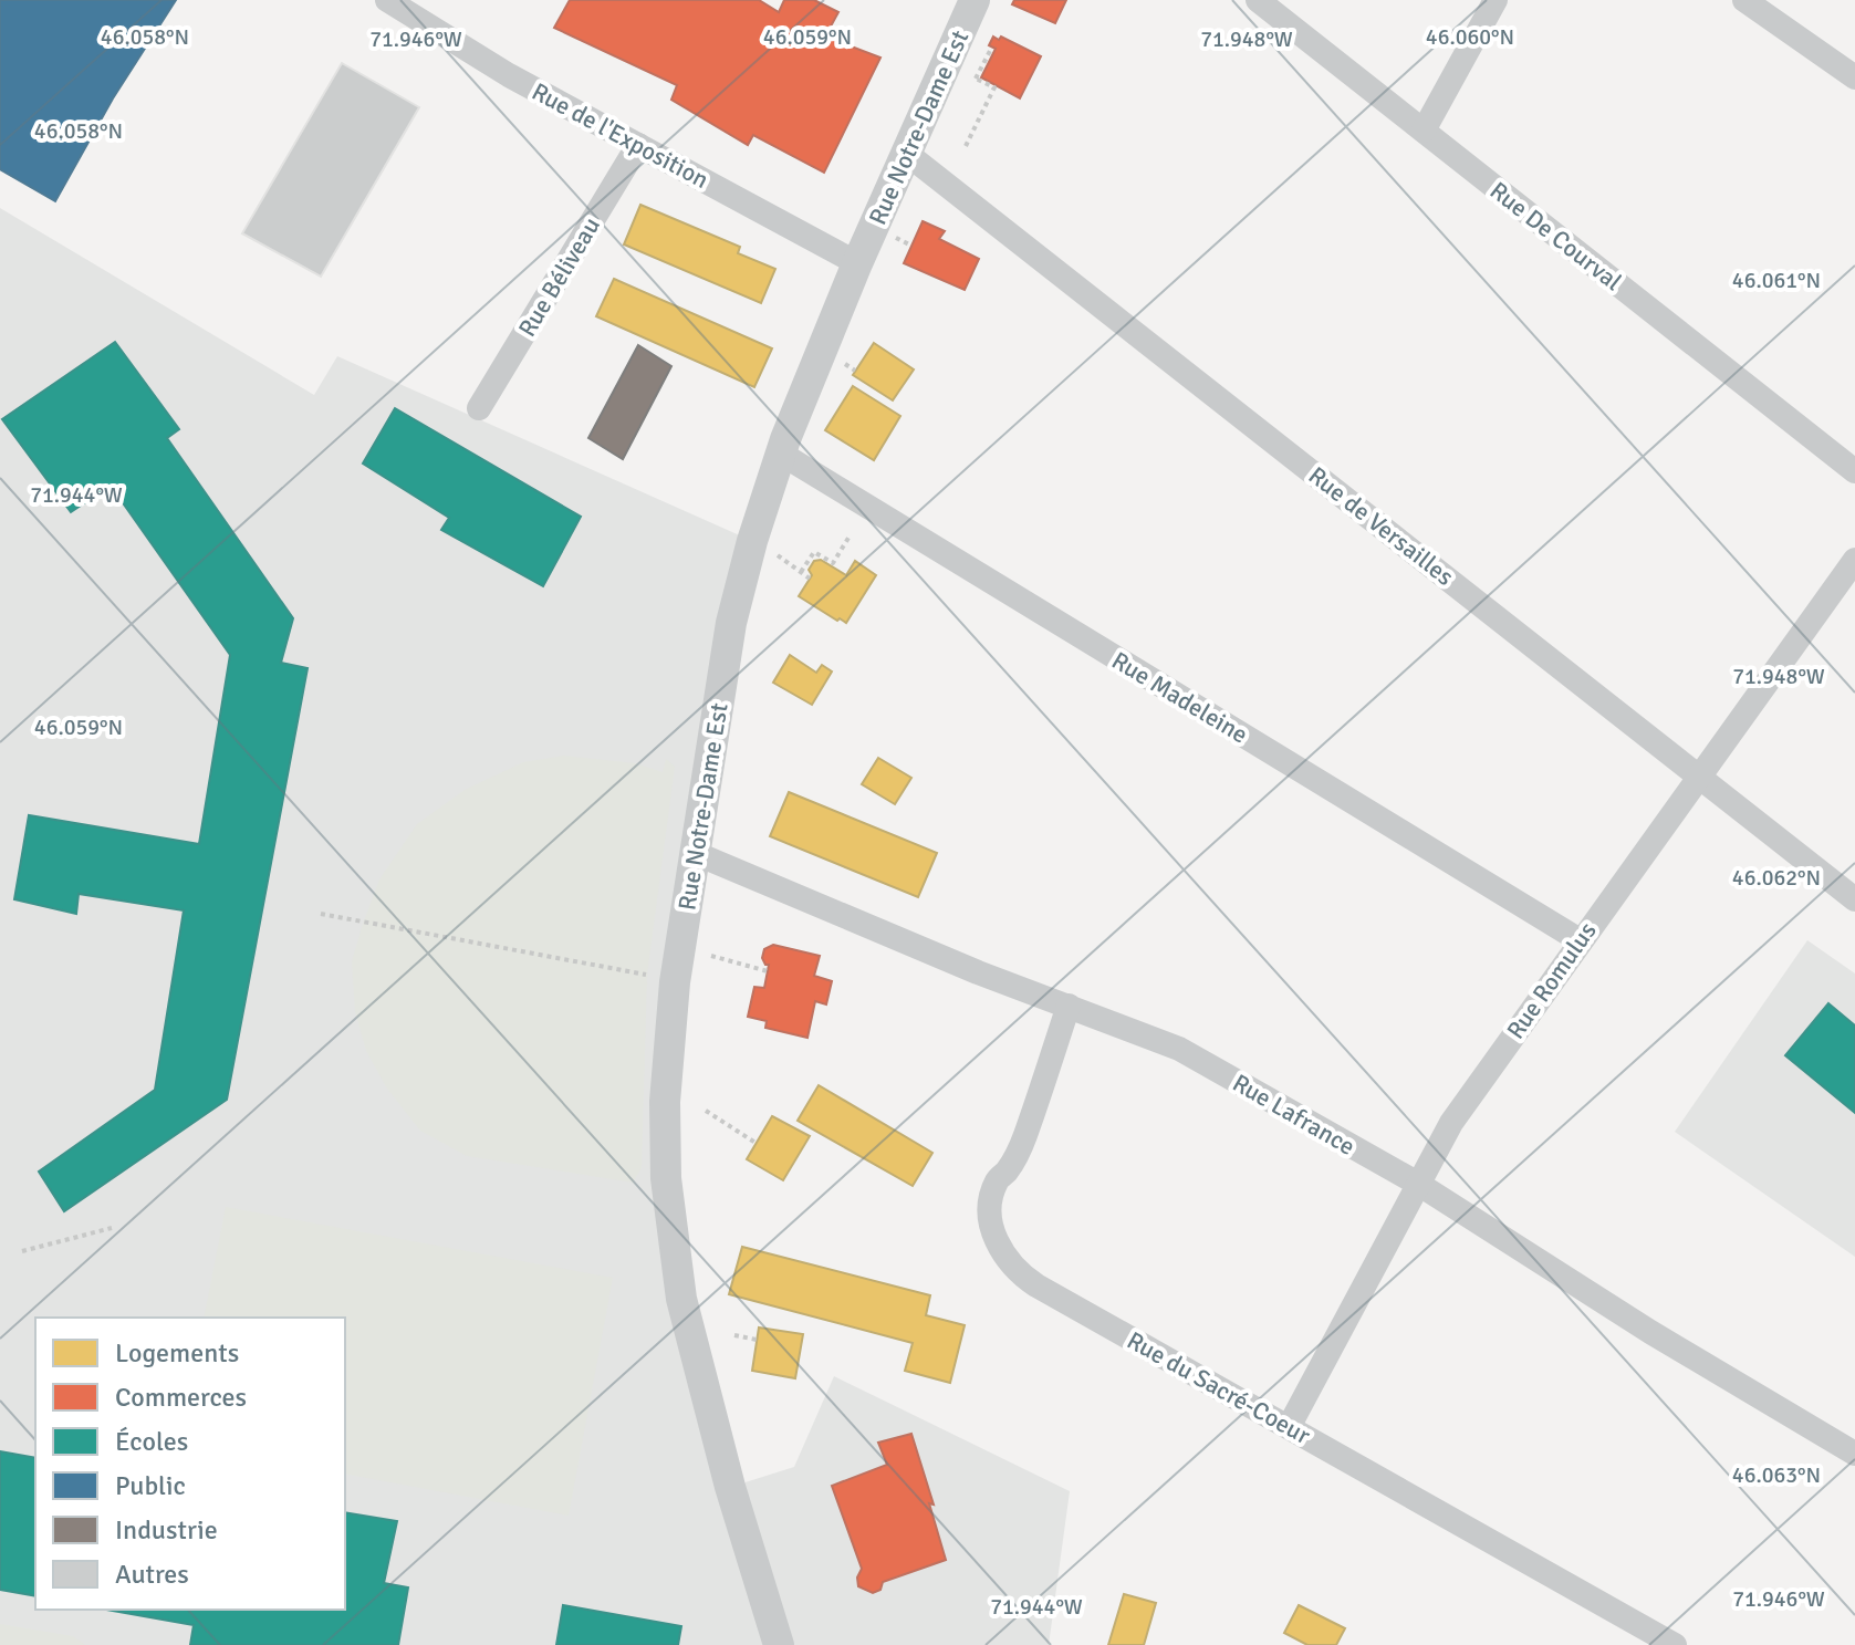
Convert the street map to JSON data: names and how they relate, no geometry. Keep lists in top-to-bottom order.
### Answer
{
  "streets": {
    "street": [
      "Rue Notre-Dame Est",
      "Rue de l'Exposition",
      "Rue De Courval",
      "Rue Béliveau",
      "Rue de Versailles",
      "Rue Madeleine",
      "Rue Romulus",
      "Rue Lafrance",
      "Rue du Sacré-Coeur"
    ]
  },
  "crossings": [
    ["Rue Notre-Dame Est", "Rue de l'Exposition"],
    ["Rue Notre-Dame Est", "Rue de Versailles"],
    ["Rue Notre-Dame Est", "Rue Madeleine"],
    ["Rue Notre-Dame Est", "Rue Lafrance"],
    ["Rue de l'Exposition", "Rue Béliveau"],
    ["Rue de Versailles", "Rue Romulus"],
    ["Rue Madeleine", "Rue Romulus"],
    ["Rue Romulus", "Rue Lafrance"],
    ["Rue Romulus", "Rue du Sacré-Coeur"],
    ["Rue Lafrance", "Rue du Sacré-Coeur"]
  ],
  "legend": [
    "Logements",
    "Commerces",
    "Écoles",
    "Public",
    "Industrie",
    "Autres"
  ],
  "coordinates": [
    "46.058°N",
    "46.059°N",
    "46.060°N",
    "71.946°W",
    "71.948°W",
    "46.061°N",
    "71.944°W",
    "46.062°N",
    "46.063°N"
  ]
}
